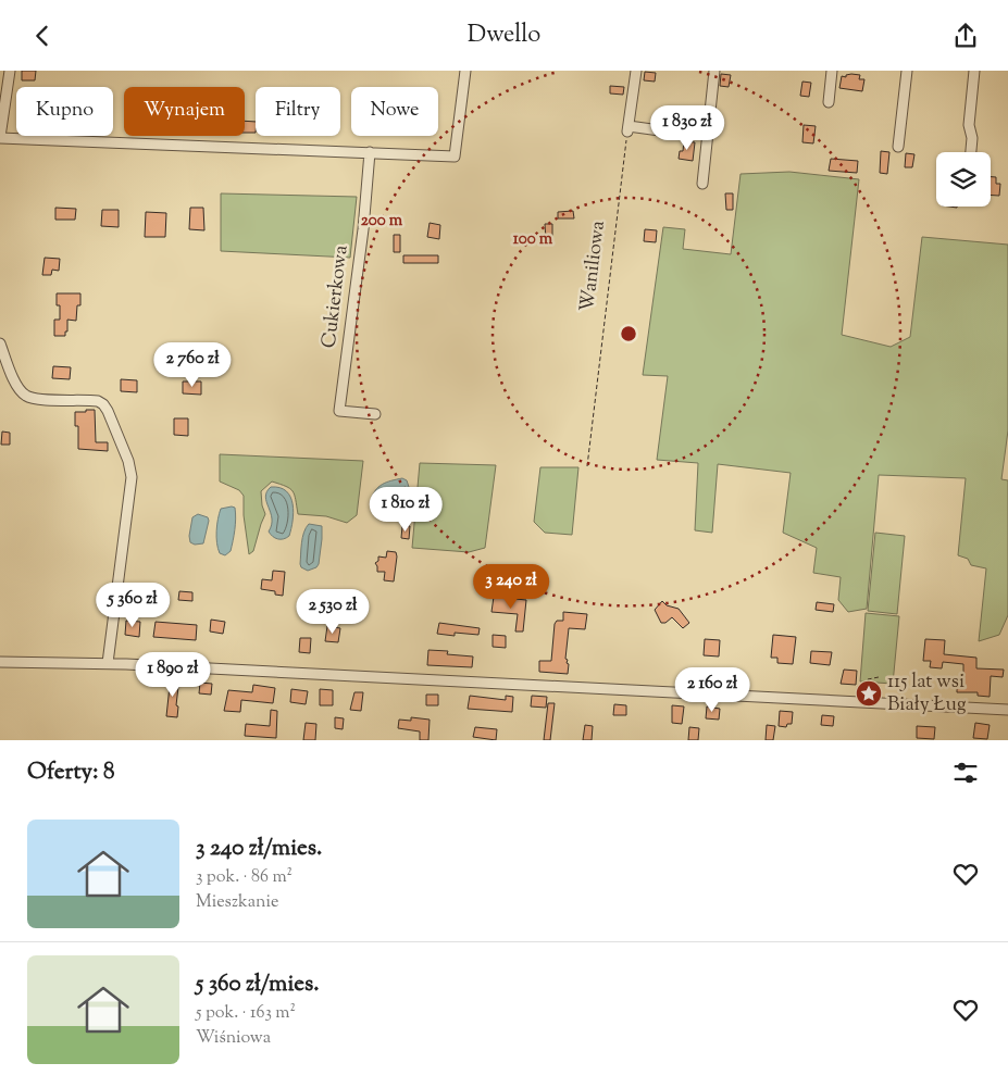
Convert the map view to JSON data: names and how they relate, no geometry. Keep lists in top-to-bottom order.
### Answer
{
  "streets": {
    "street": ["Cukierkowa"],
    "path": ["Waniliowa"]
  },
  "places": {
    "place": ["115 lat wsi Biały Ług"]
  },
  "page": {
    "header": "Dwello",
    "chip": [
      "Kupno",
      "Wynajem",
      "Filtry",
      "Nowe"
    ],
    "price": [
      "1 830 zł",
      "2 760 zł",
      "1 810 zł",
      "3 240 zł",
      "5 360 zł",
      "2 530 zł",
      "1 890 zł",
      "2 160 zł"
    ],
    "heading": "Oferty: 8",
    "list": [
      {
        "name": "3 240 zł/mies.",
        "note": "3 pok. · 86 m² · Mieszkanie"
      },
      {
        "name": "5 360 zł/mies.",
        "note": "5 pok. · 163 m² · Wiśniowa"
      }
    ]
  },
  "rings": ["200 m", "100 m"]
}
